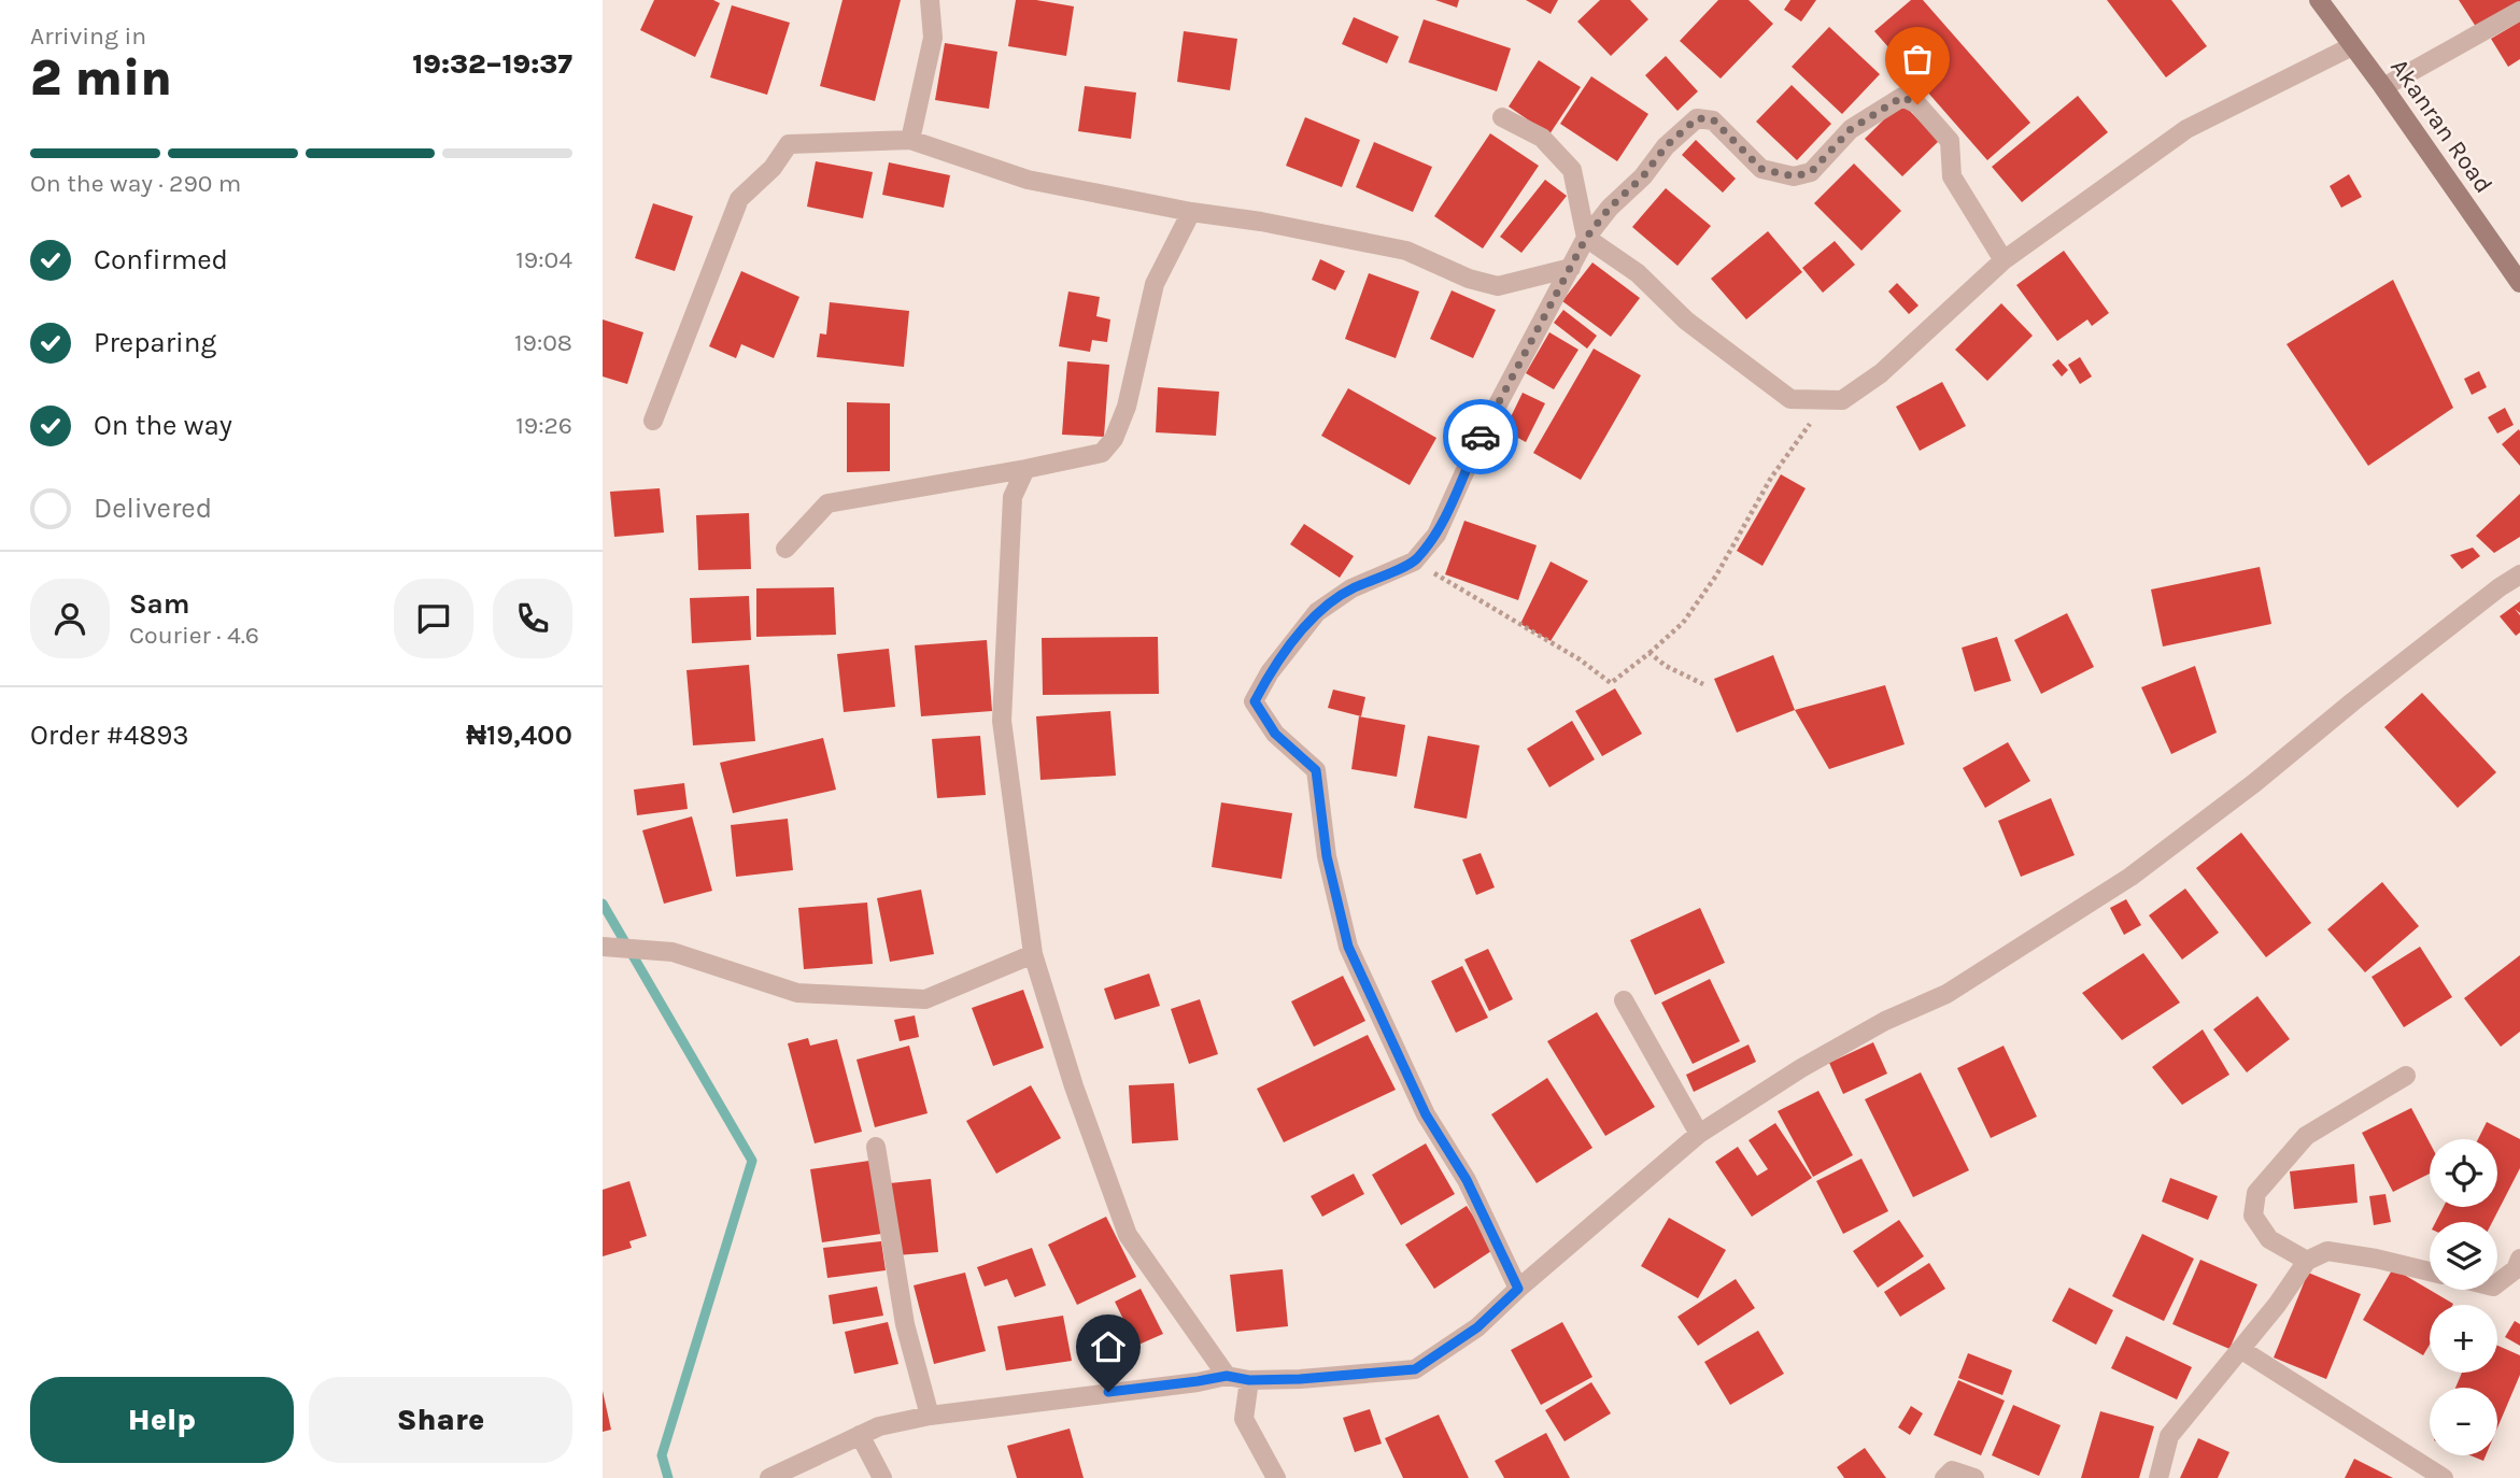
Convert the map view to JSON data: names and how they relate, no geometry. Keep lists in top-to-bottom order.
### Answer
{
  "streets": {
    "main road": ["Akanran Road"]
  },
  "page": {
    "heading": ["2 min", "Arriving in", "19:32–19:37"],
    "panel": [
      "Sam",
      "Courier · 4.6",
      "Order #4893",
      "₦19,400"
    ],
    "bar": "On the way · 290 m",
    "list": [
      ["Confirmed", "19:04"],
      ["Preparing", "19:08"],
      ["On the way", "19:26"],
      "Delivered"
    ],
    "map_buttons": ["+", "−"],
    "buttons": ["Help", "Share"]
  }
}
